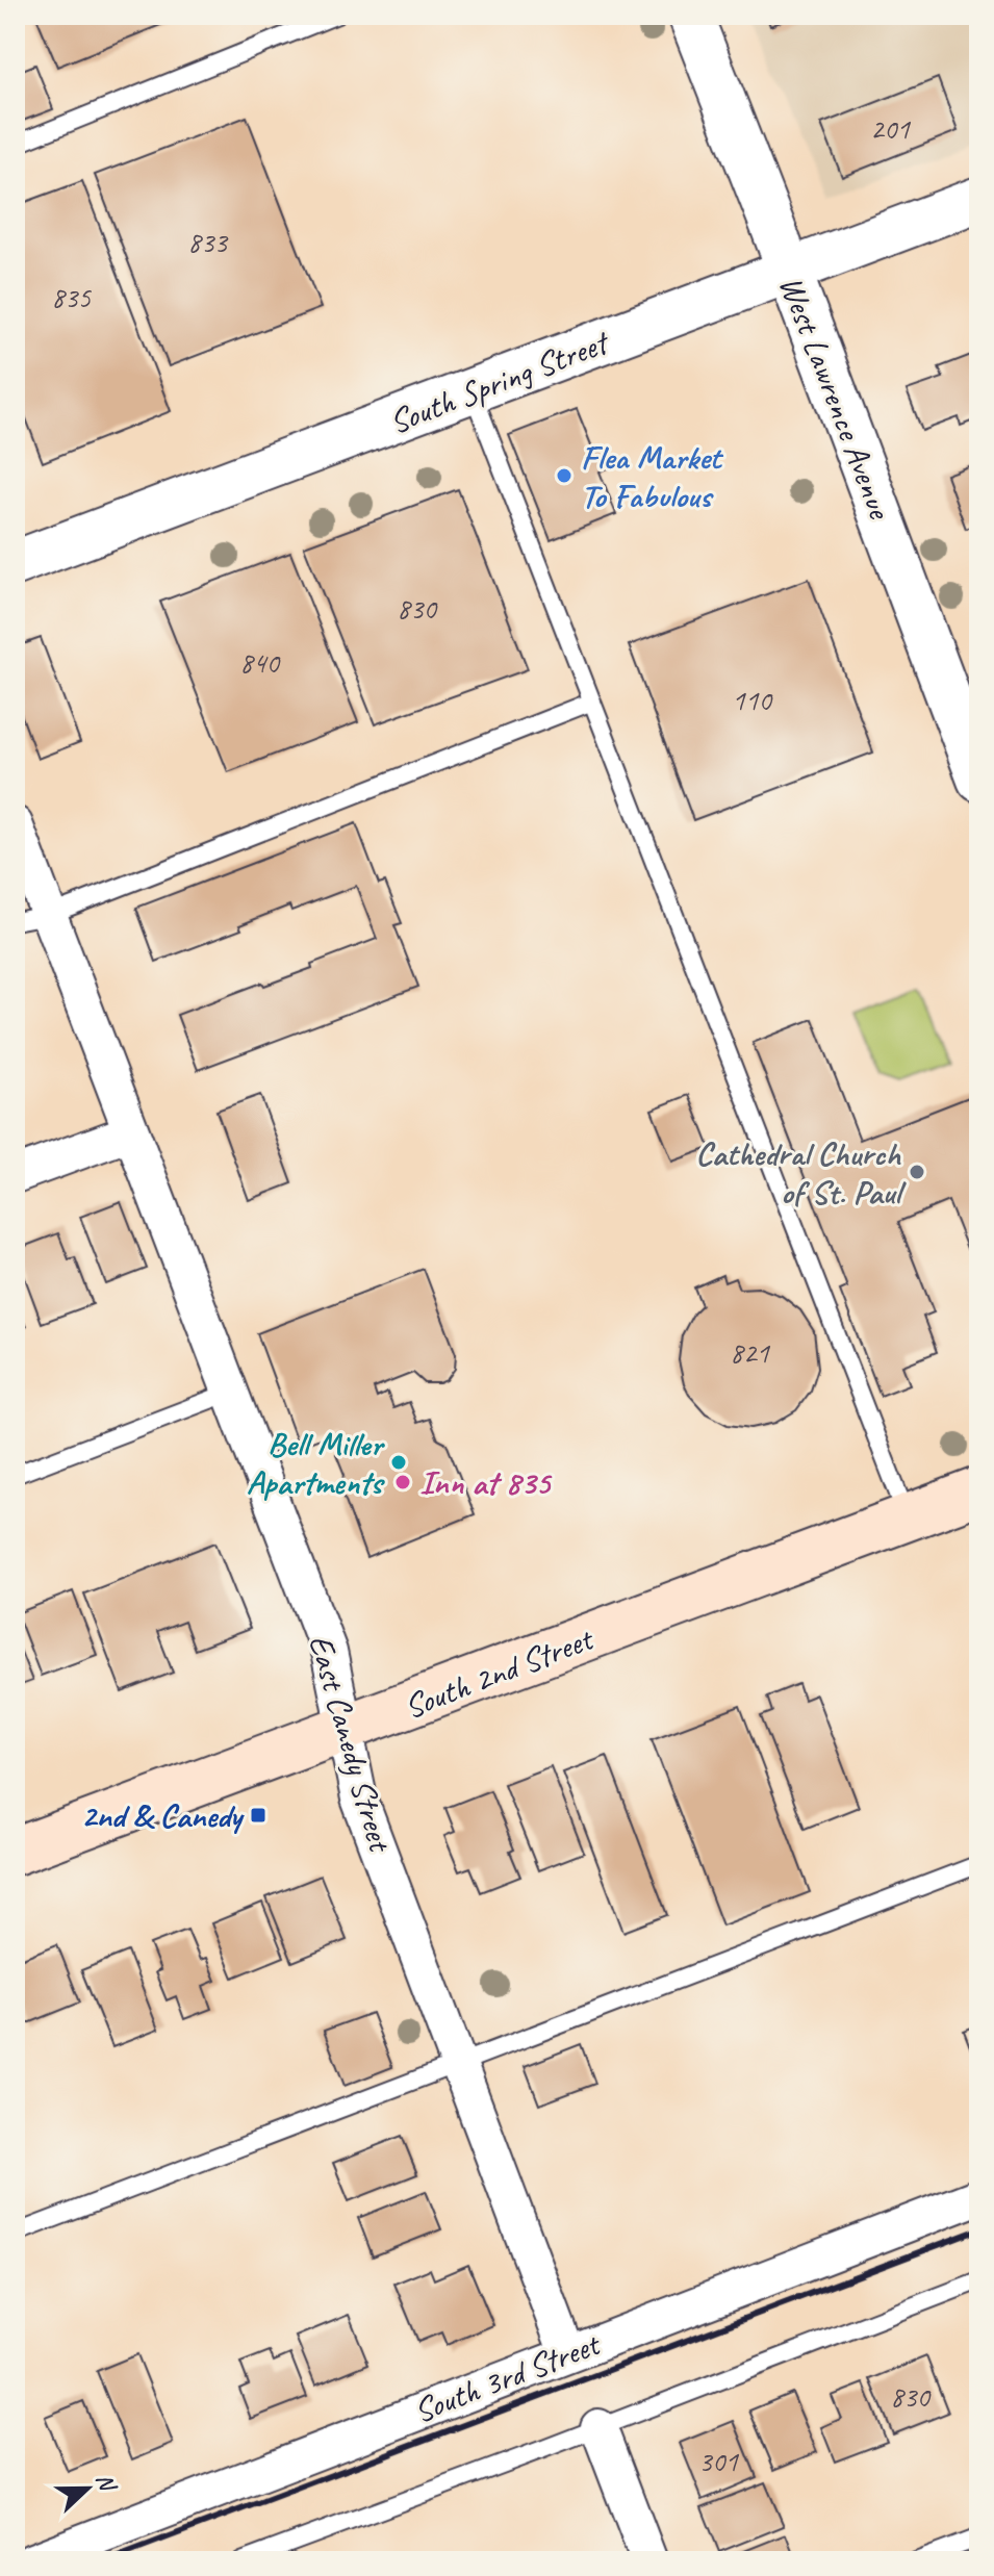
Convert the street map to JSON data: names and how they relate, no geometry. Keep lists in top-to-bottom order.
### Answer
{
  "streets": {
    "main road": ["South 2nd Street"],
    "street": [
      "South Spring Street",
      "West Lawrence Avenue",
      "East Canedy Street",
      "South 3rd Street"
    ]
  },
  "crossings": [
    ["South Spring Street", "West Lawrence Avenue"],
    ["South 2nd Street", "East Canedy Street"],
    ["East Canedy Street", "South 3rd Street"]
  ],
  "places": {
    "other": [
      "Flea Market To Fabulous",
      "Cathedral Church of St. Paul",
      "Bell Miller Apartments",
      "Inn at 835"
    ],
    "transit": ["2nd & Canedy"]
  },
  "house_numbers": [
    "201",
    "833",
    "835",
    "830",
    "840",
    "110",
    "821",
    "830",
    "301"
  ],
  "north": "right"
}
